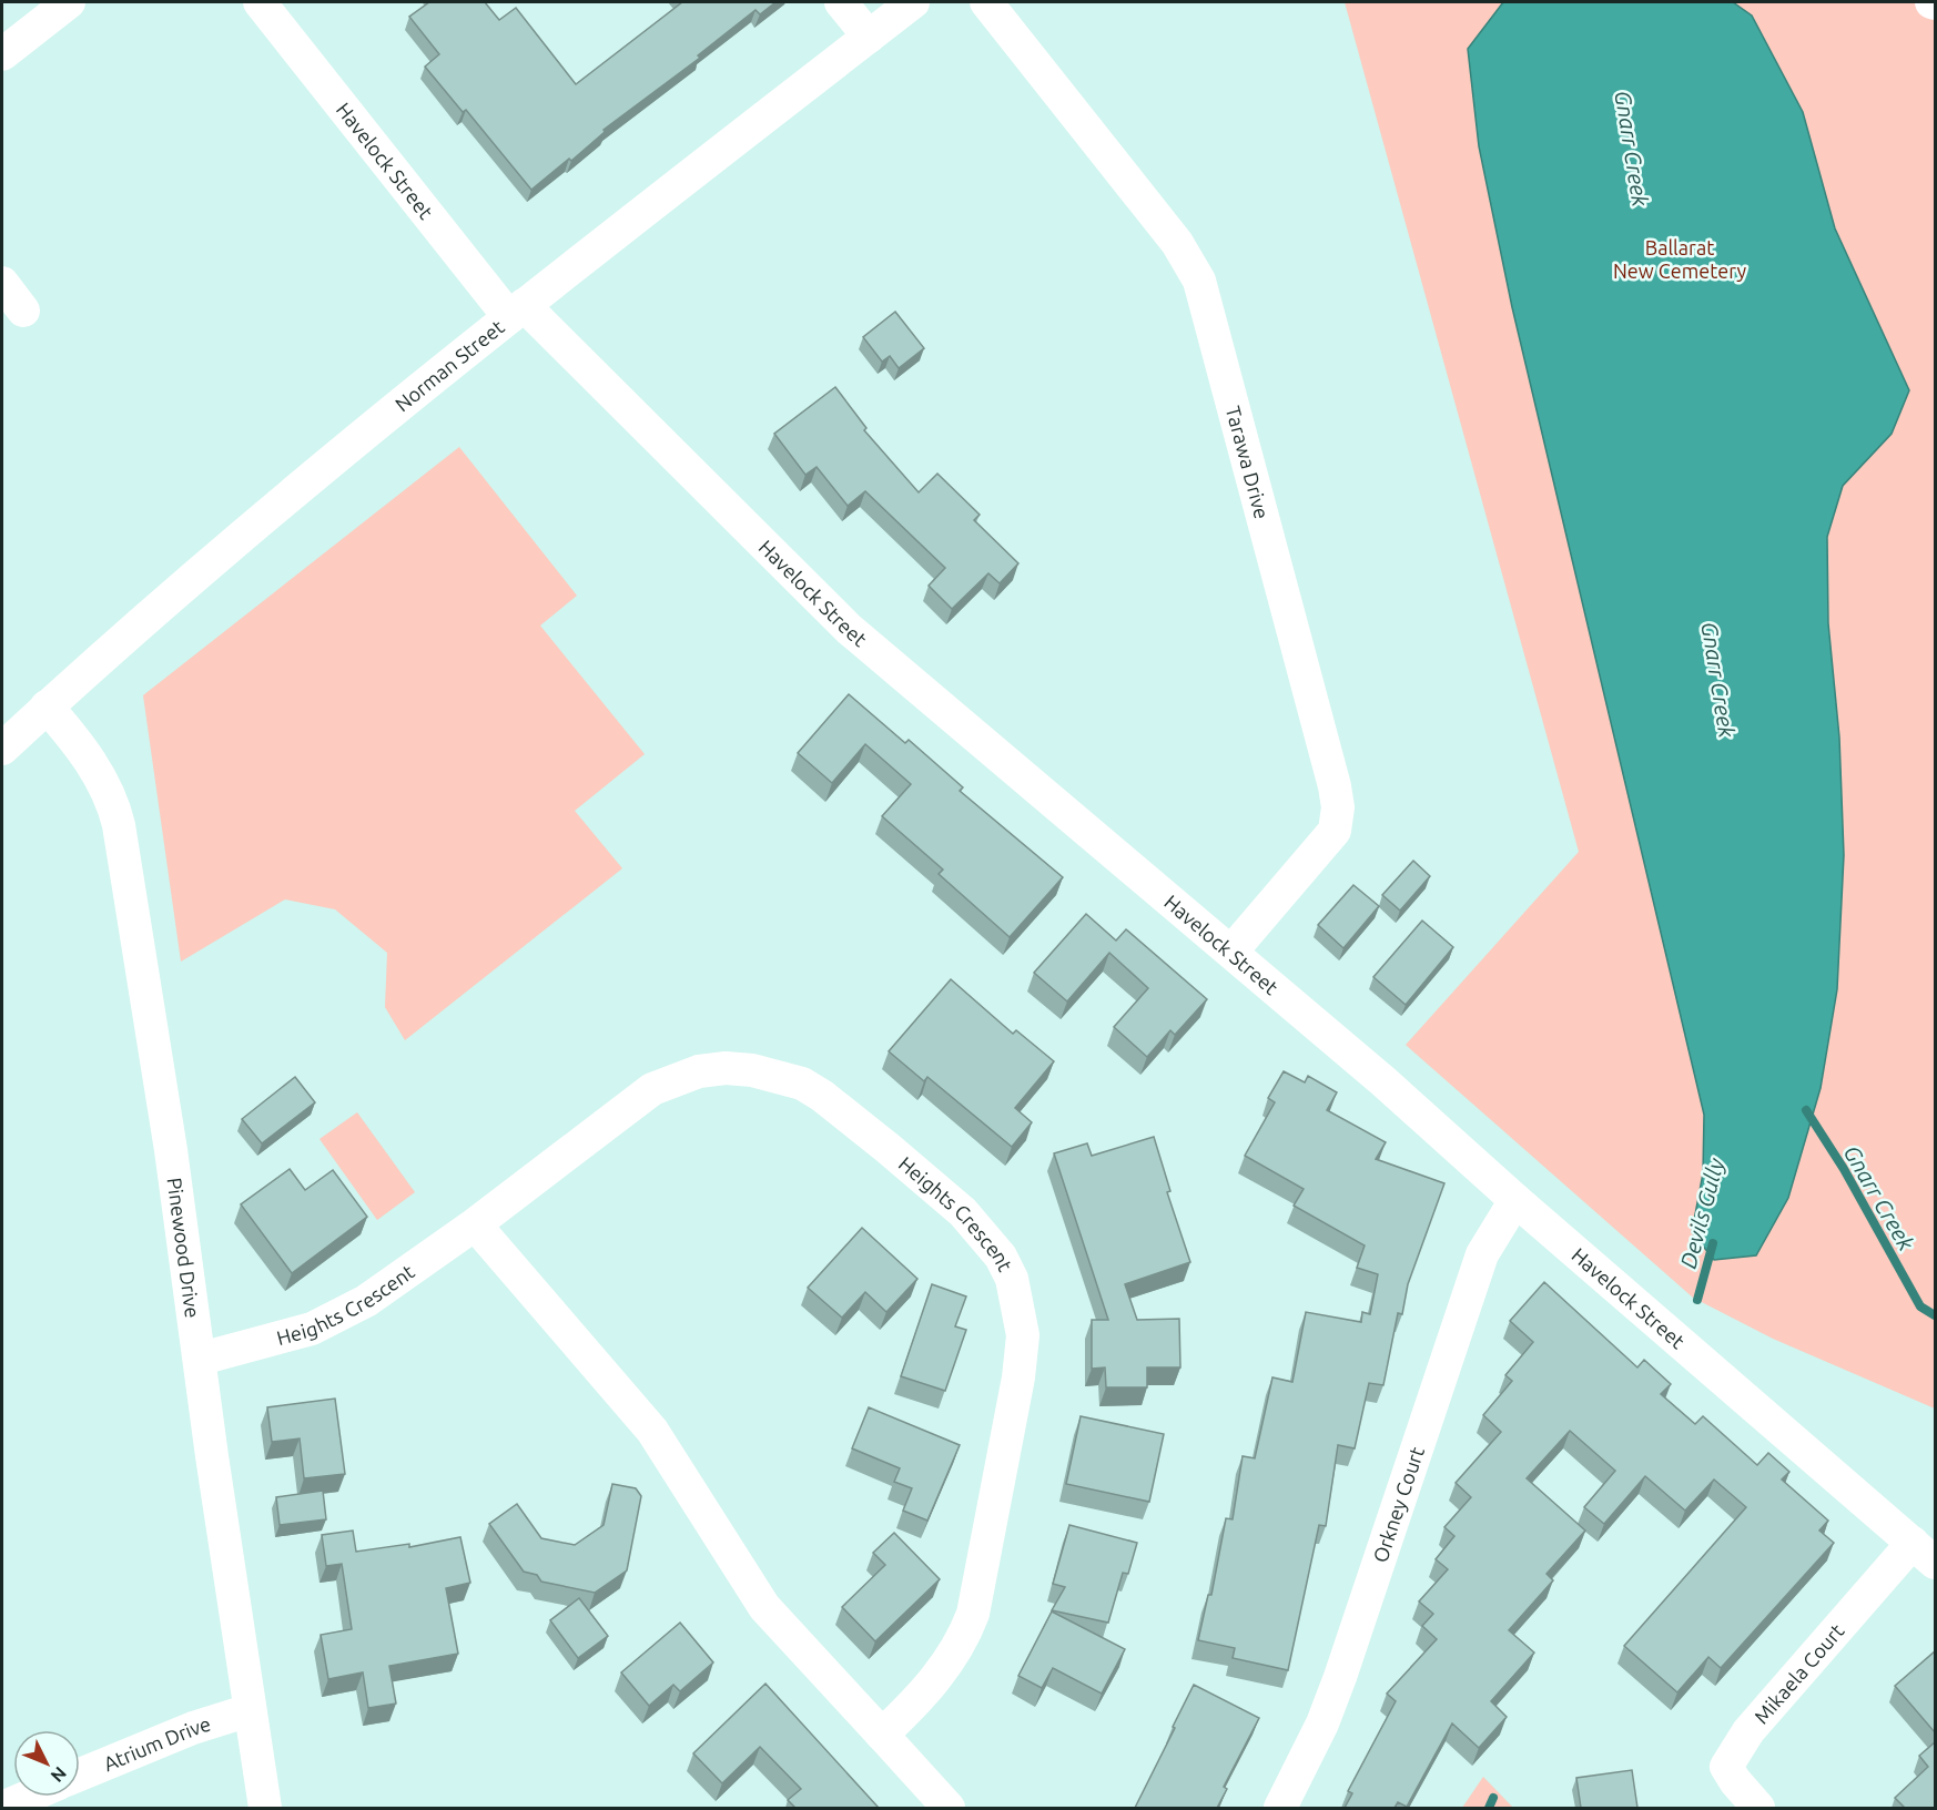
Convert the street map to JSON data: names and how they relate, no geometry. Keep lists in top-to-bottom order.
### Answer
{
  "streets": {
    "street": [
      "Havelock Street",
      "Norman Street",
      "Tarawa Drive",
      "Heights Crescent",
      "Pinewood Drive",
      "Orkney Court",
      "Mikaela Court",
      "Atrium Drive"
    ]
  },
  "crossings": [
    ["Havelock Street", "Norman Street"],
    ["Havelock Street", "Tarawa Drive"],
    ["Havelock Street", "Orkney Court"],
    ["Havelock Street", "Mikaela Court"],
    ["Norman Street", "Pinewood Drive"],
    ["Heights Crescent", "Pinewood Drive"],
    ["Pinewood Drive", "Atrium Drive"]
  ],
  "water": ["Gnarr Creek", "Devils Gully"],
  "parks": ["Ballarat New Cemetery"],
  "north": "bottom right"
}
